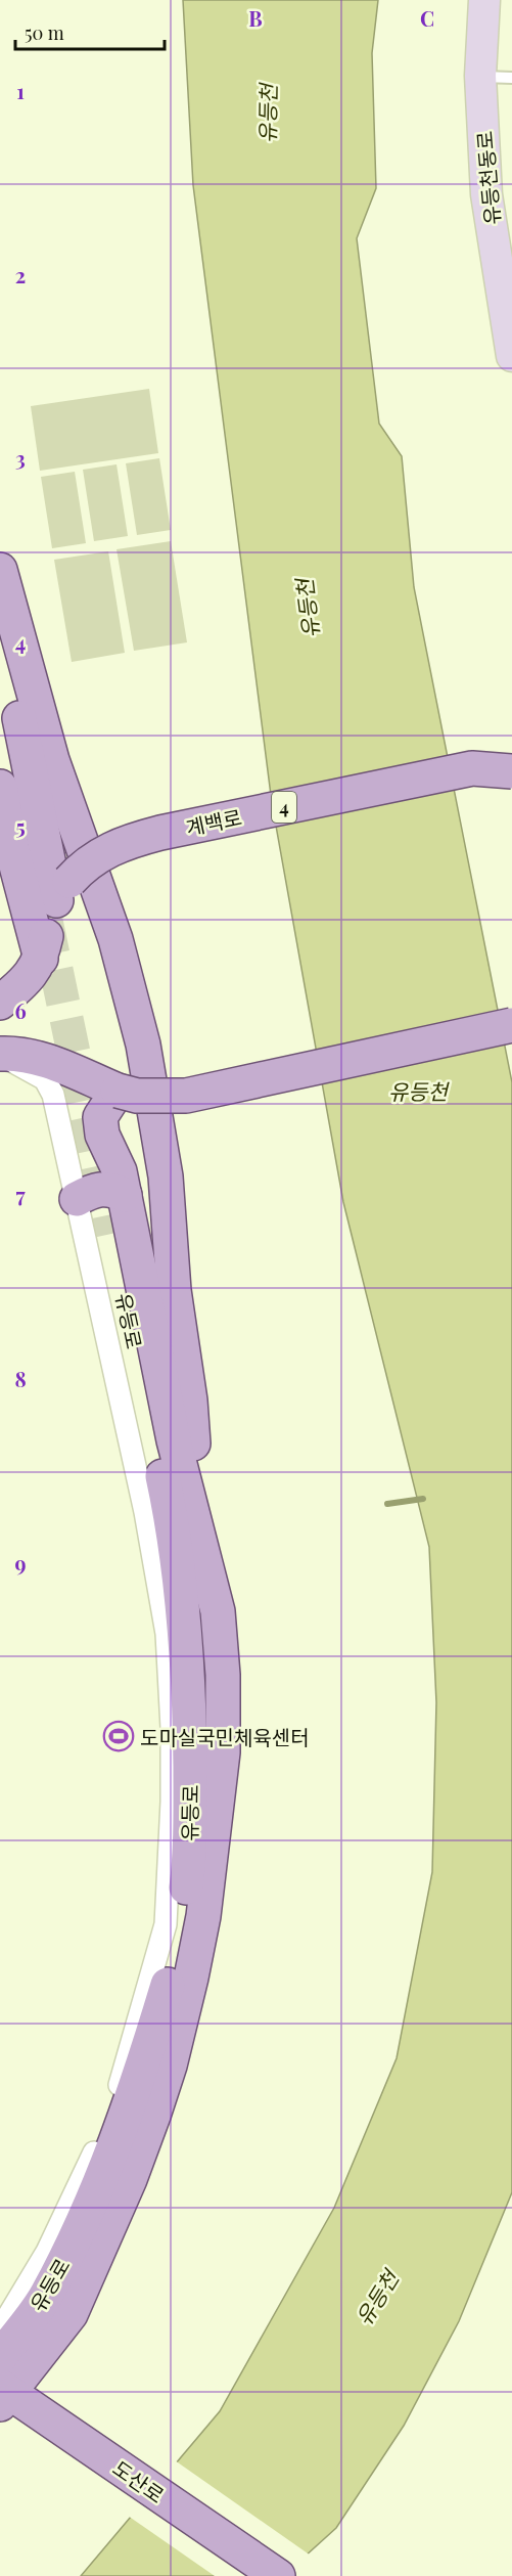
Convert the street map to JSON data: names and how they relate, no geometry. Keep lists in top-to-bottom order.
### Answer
{
  "streets": {
    "main road": [
      "유등천동로",
      "4",
      "계백로",
      "유등로",
      "도산로"
    ]
  },
  "crossings": [
    ["유등로", "도산로"]
  ],
  "water": ["유등천"],
  "places": {
    "sports": ["도마실국민체육센터"]
  },
  "scale_bar": "50 m",
  "grid": {
    "columns": ["B", "C"],
    "rows": [
      "1",
      "2",
      "3",
      "4",
      "5",
      "6",
      "7",
      "8",
      "9"
    ]
  }
}
